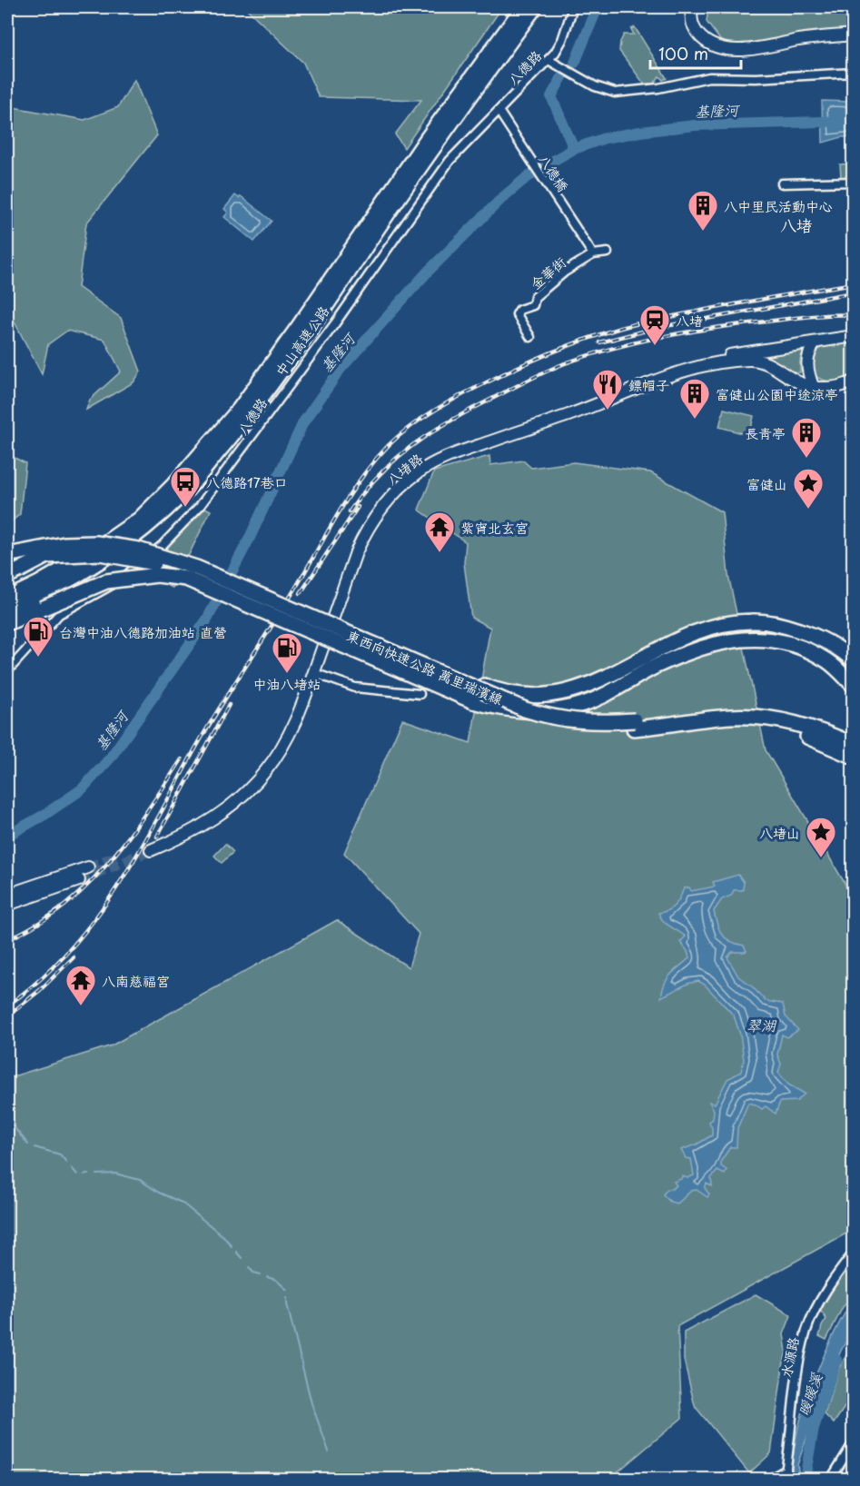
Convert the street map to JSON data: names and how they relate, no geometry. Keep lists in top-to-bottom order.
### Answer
{
  "streets": {
    "highway": ["中山高速公路", "東西向快速公路 萬里瑞濱線"],
    "main road": ["八堵路"],
    "street": [
      "八德路",
      "八德橋",
      "金華街",
      "水源路"
    ]
  },
  "crossings": [
    ["八德路", "八德橋"],
    ["八德橋", "金華街"]
  ],
  "districts": ["八堵"],
  "water": ["基隆河", "翠湖", "暖暖溪"],
  "places": {
    "building": ["八中里民活動中心", "富健山公園中途涼亭", "長青亭"],
    "station": ["八堵"],
    "restaurant": ["鏢帽子"],
    "bus stop": ["八德路17巷口"],
    "place": ["富健山", "八堵山"],
    "temple": ["紫宵北玄宮", "八南慈福宮"],
    "fuel station": ["台灣中油八德路加油站 直營", "中油八堵站"]
  },
  "scale_bar": "100 m"
}
